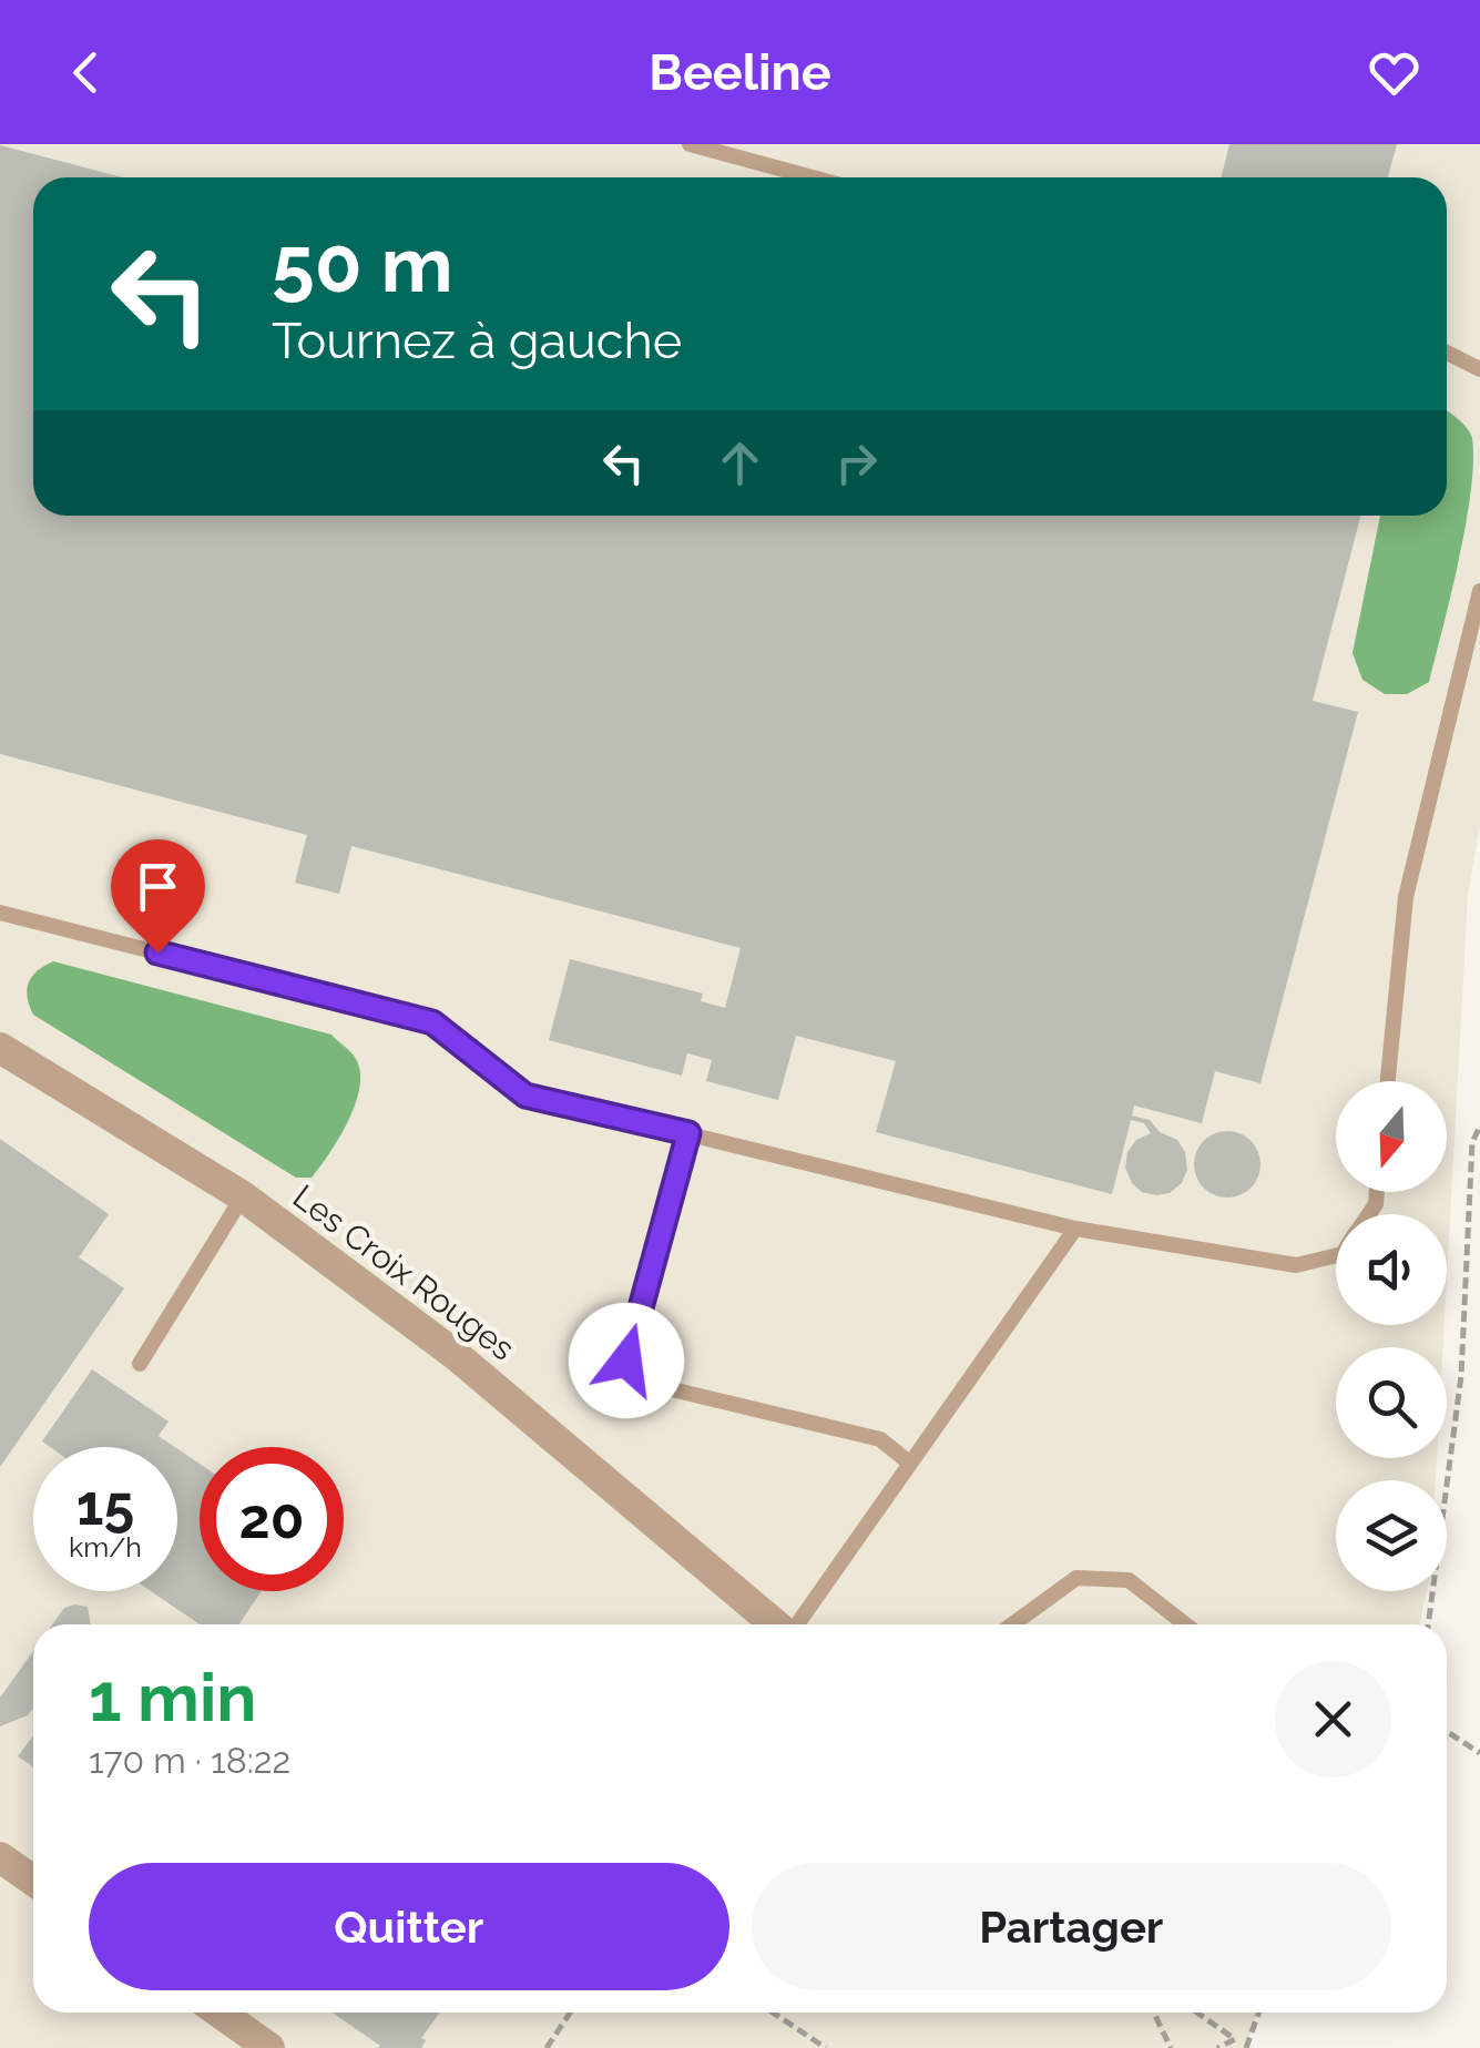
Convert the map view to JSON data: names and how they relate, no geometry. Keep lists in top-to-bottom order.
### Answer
{
  "streets": {
    "street": ["Les Croix Rouges"]
  },
  "north": "bottom",
  "page": {
    "header": "Beeline",
    "turn": ["50 m", "Tournez à gauche"],
    "speed": "15 km/h",
    "limit": "20",
    "heading": ["1 min", "170 m · 18:22"],
    "buttons": ["Quitter", "Partager"]
  }
}
